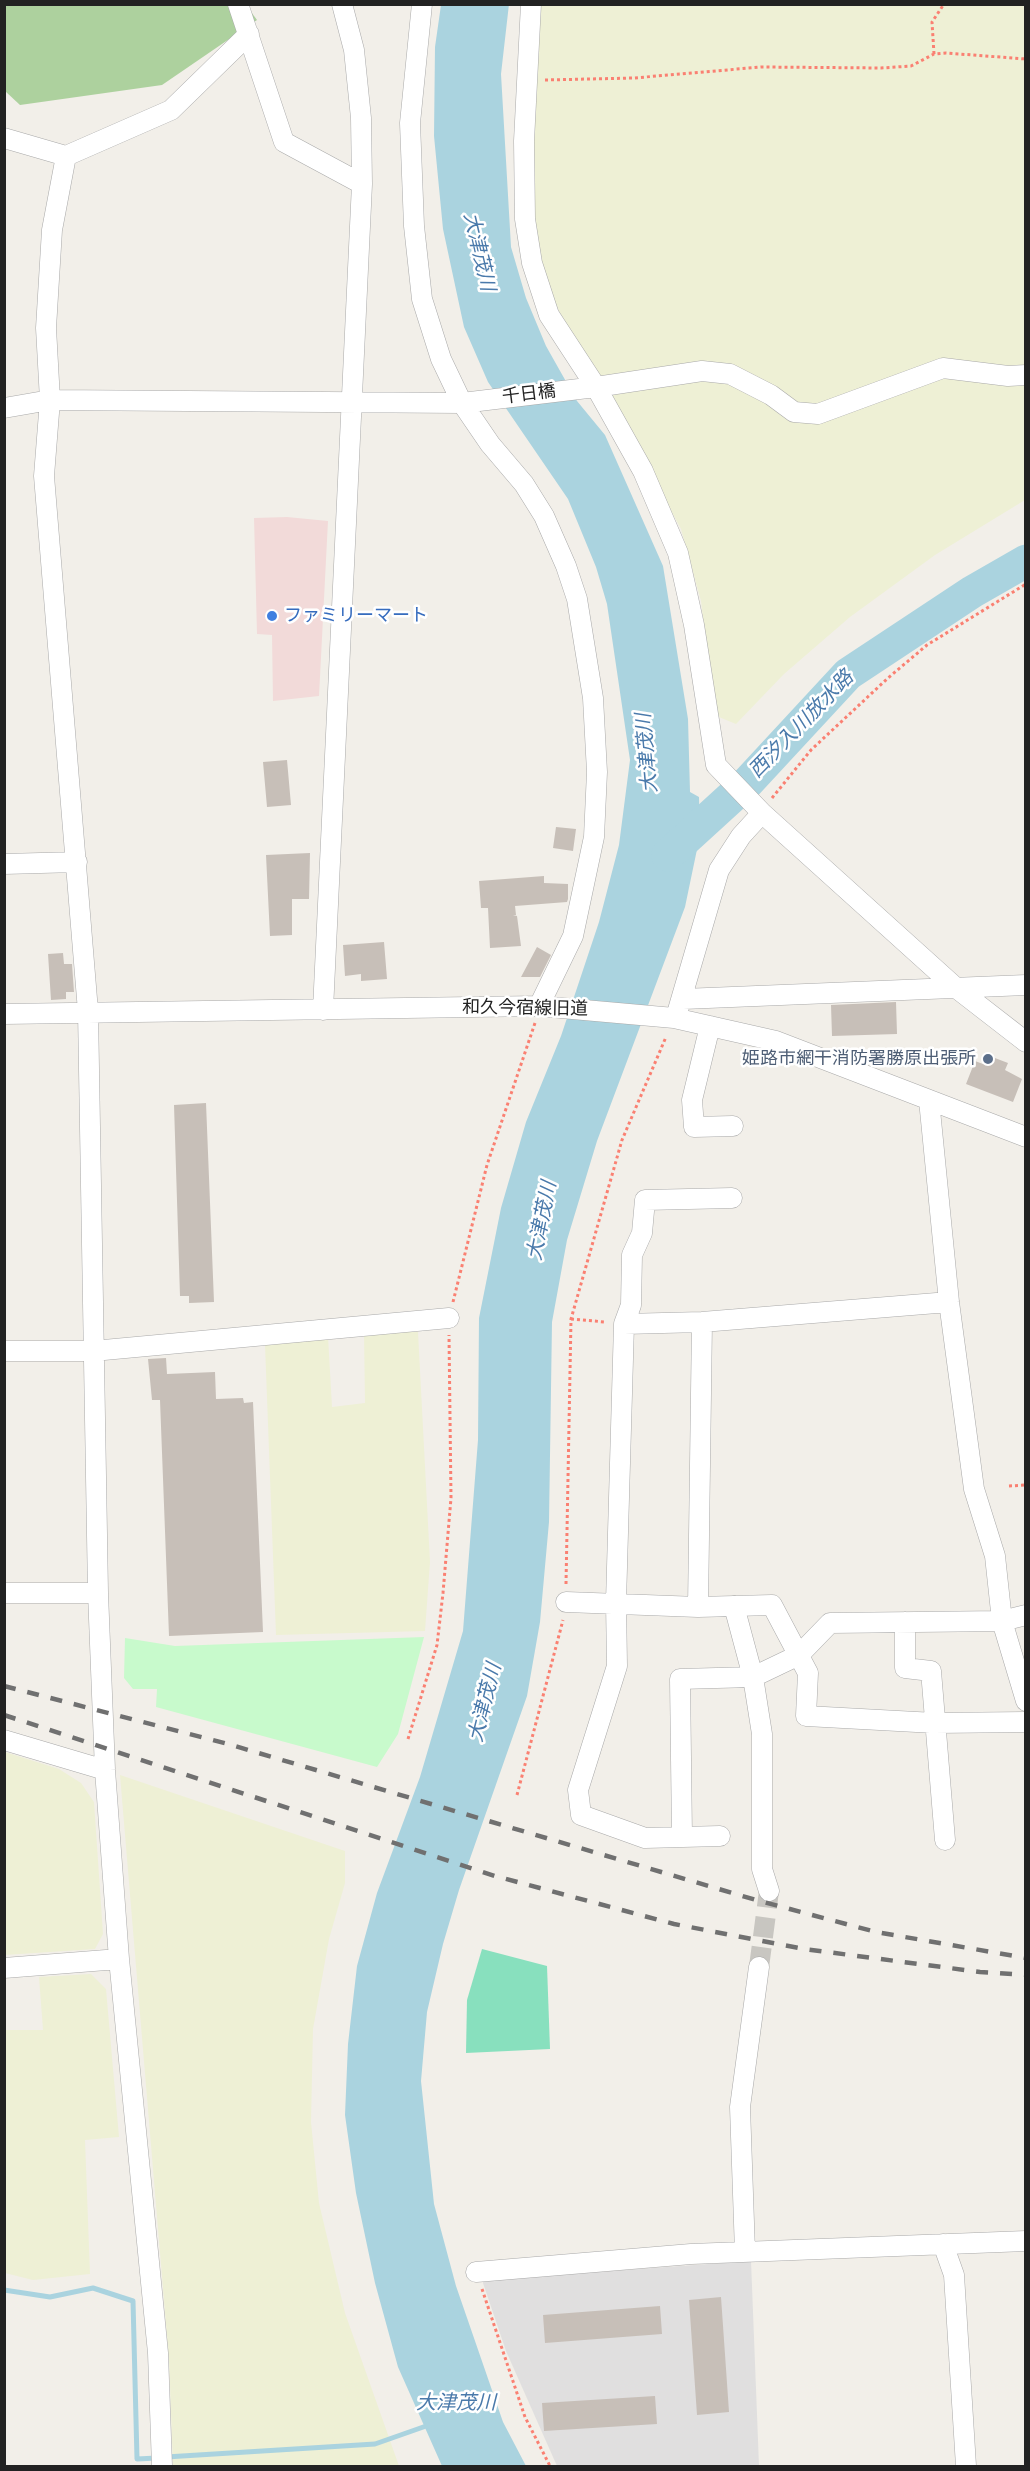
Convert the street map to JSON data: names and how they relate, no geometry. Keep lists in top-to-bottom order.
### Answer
{
  "streets": {
    "street": ["千日橋", "和久今宿線旧道"]
  },
  "water": ["大津茂川", "西汐入川放水路"],
  "places": ["ファミリーマート", "姫路市網干消防署勝原出張所"]
}
